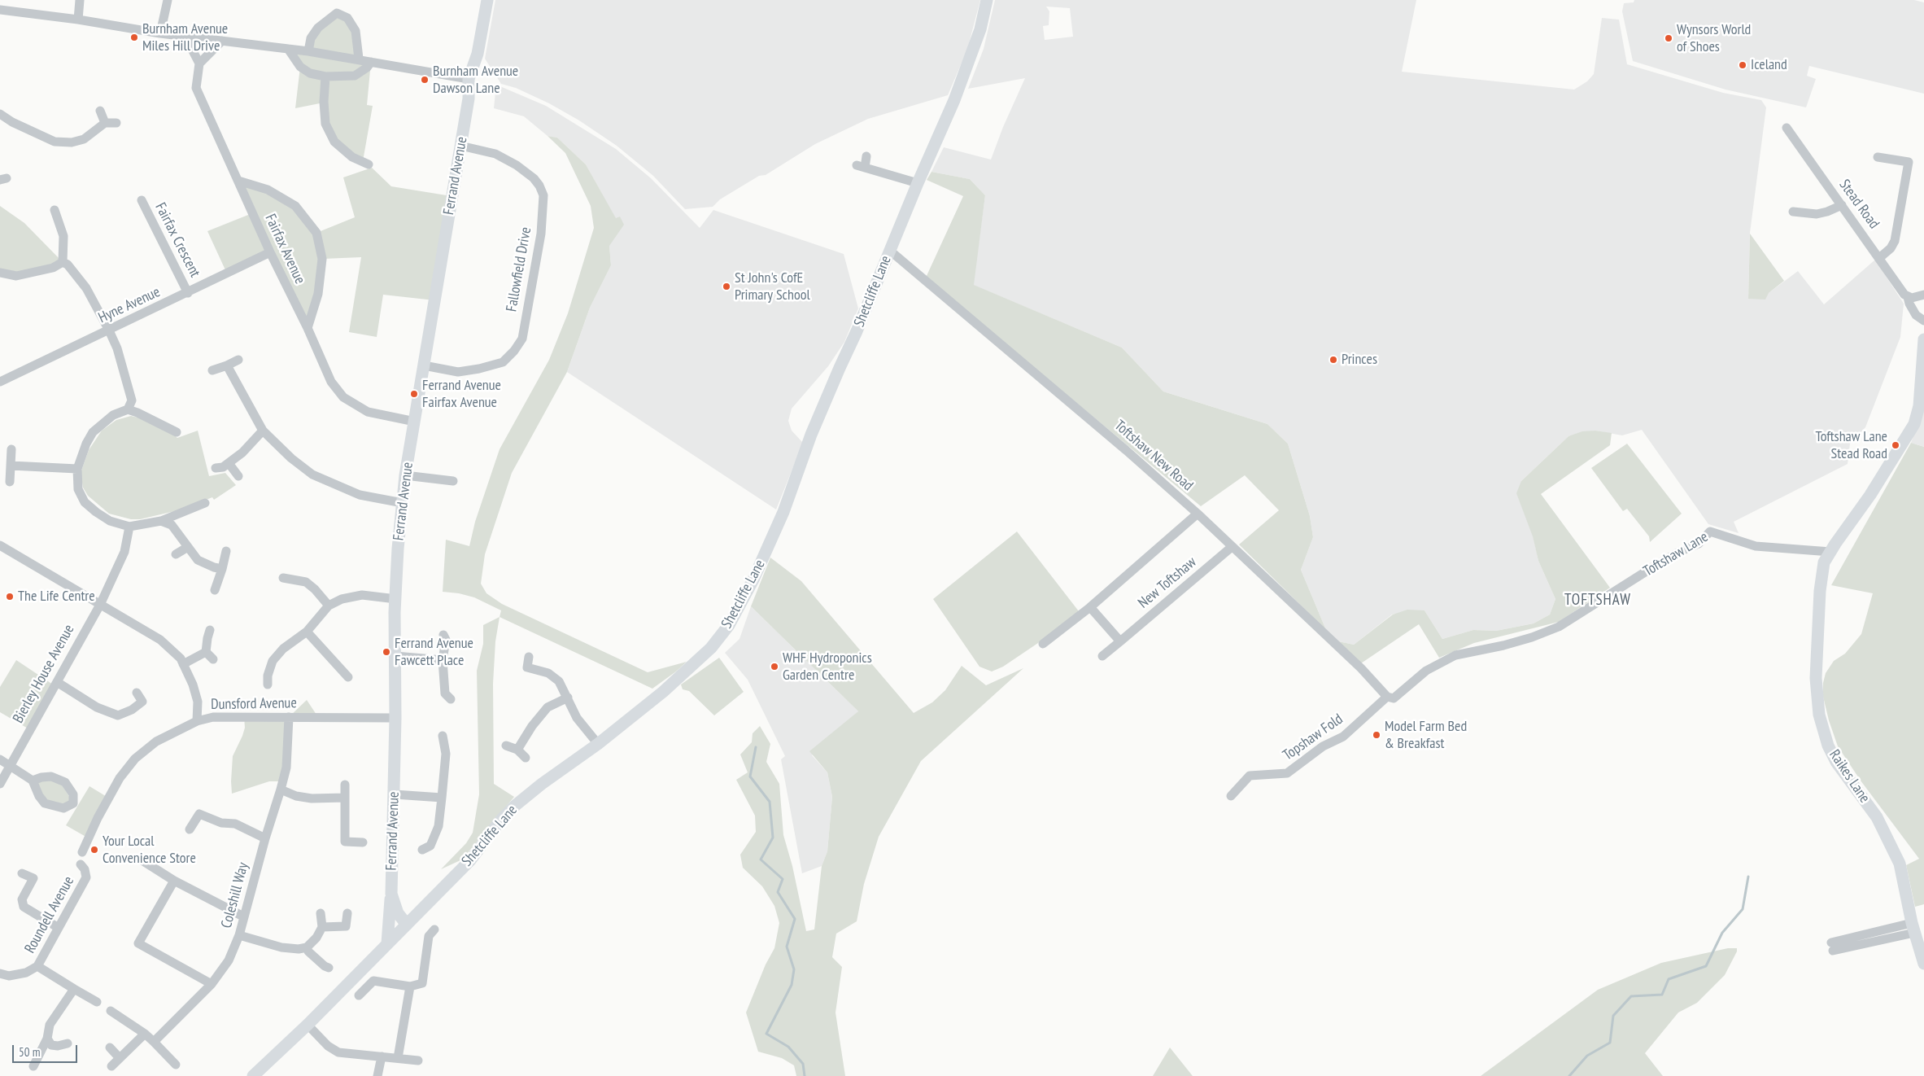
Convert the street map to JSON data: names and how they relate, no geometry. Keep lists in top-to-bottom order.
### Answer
{
  "streets": {
    "street": [
      "Ferrand Avenue",
      "Stead Road",
      "Fairfax Crescent",
      "Fairfax Avenue",
      "Fallowfield Drive",
      "Shetcliffe Lane",
      "Hyne Avenue",
      "Toftshaw New Road",
      "Toftshaw Lane",
      "New Toftshaw",
      "Bierley House Avenue",
      "Dunsford Avenue",
      "Topshaw Fold",
      "Raikes Lane",
      "Coleshill Way",
      "Roundell Avenue"
    ]
  },
  "crossings": [
    ["Ferrand Avenue", "Fairfax Avenue"],
    ["Ferrand Avenue", "Fallowfield Drive"],
    ["Ferrand Avenue", "Shetcliffe Lane"],
    ["Ferrand Avenue", "Dunsford Avenue"],
    ["Fairfax Crescent", "Hyne Avenue"],
    ["Fairfax Avenue", "Hyne Avenue"],
    ["Shetcliffe Lane", "Toftshaw New Road"],
    ["Toftshaw New Road", "Toftshaw Lane"],
    ["Toftshaw New Road", "New Toftshaw"],
    ["Toftshaw New Road", "Topshaw Fold"],
    ["Toftshaw Lane", "Topshaw Fold"],
    ["Toftshaw Lane", "Raikes Lane"],
    ["Dunsford Avenue", "Coleshill Way"]
  ],
  "districts": ["TOFTSHAW"],
  "places": [
    "Burnham Avenue Miles Hill Drive",
    "Wynsors World of Shoes",
    "Iceland",
    "Burnham Avenue Dawson Lane",
    "St John's CofE Primary School",
    "Princes",
    "Ferrand Avenue Fairfax Avenue",
    "Toftshaw Lane Stead Road",
    "The Life Centre",
    "Ferrand Avenue Fawcett Place",
    "WHF Hydroponics Garden Centre",
    "Model Farm Bed & Breakfast",
    "Your Local Convenience Store"
  ],
  "scale_bar": "50 m"
}
